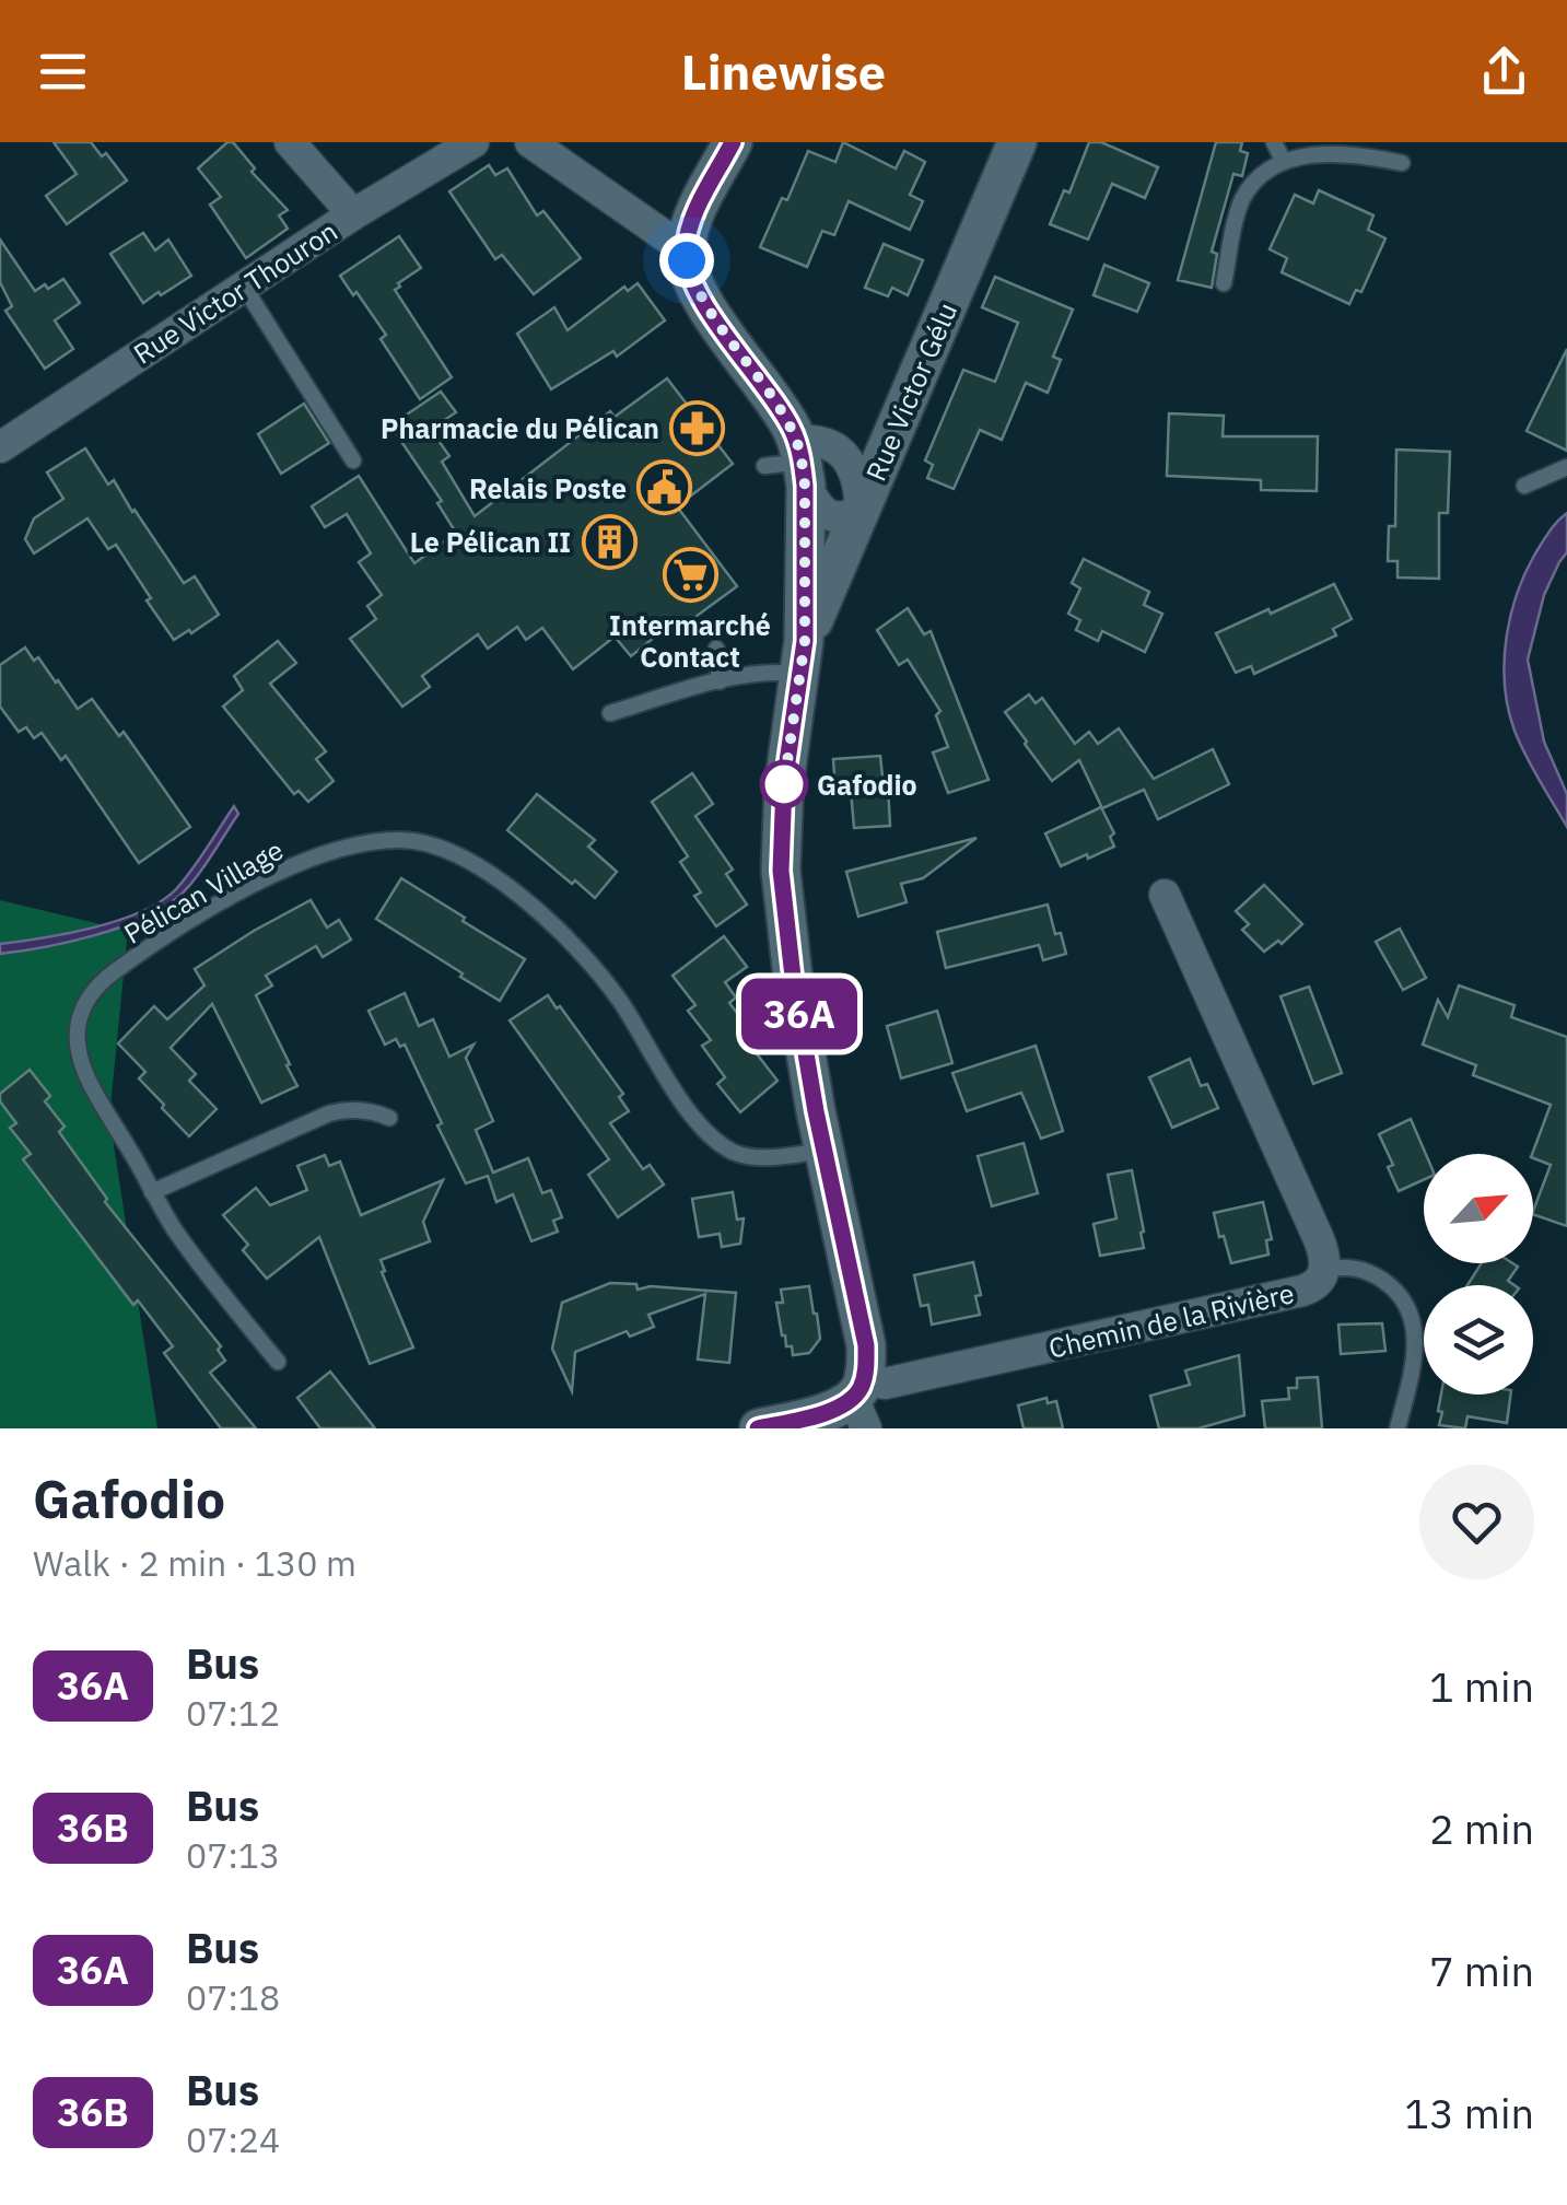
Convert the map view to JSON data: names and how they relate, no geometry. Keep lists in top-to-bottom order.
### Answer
{
  "streets": {
    "street": ["Rue Victor Thouron", "Rue Victor Gélu", "Chemin de la Rivière"],
    "lane": ["Pélican Village"]
  },
  "places": {
    "pharmacy": ["Pharmacie du Pélican"],
    "public building": ["Relais Poste"],
    "building": ["Le Pélican II"],
    "supermarket": ["Intermarché Contact"],
    "other": ["Gafodio"]
  },
  "lines": ["bus line 36A"],
  "north": "top right",
  "page": {
    "header": "Linewise",
    "on_map": "36A",
    "heading": ["Gafodio", "Walk · 2 min · 130 m"],
    "list": [
      {
        "mark": "36A",
        "name": "Bus",
        "note": "07:12",
        "value": "1 min"
      },
      {
        "mark": "36B",
        "name": "Bus",
        "note": "07:13",
        "value": "2 min"
      },
      {
        "mark": "36A",
        "name": "Bus",
        "note": "07:18",
        "value": "7 min"
      },
      {
        "mark": "36B",
        "name": "Bus",
        "note": "07:24",
        "value": "13 min"
      }
    ]
  }
}
